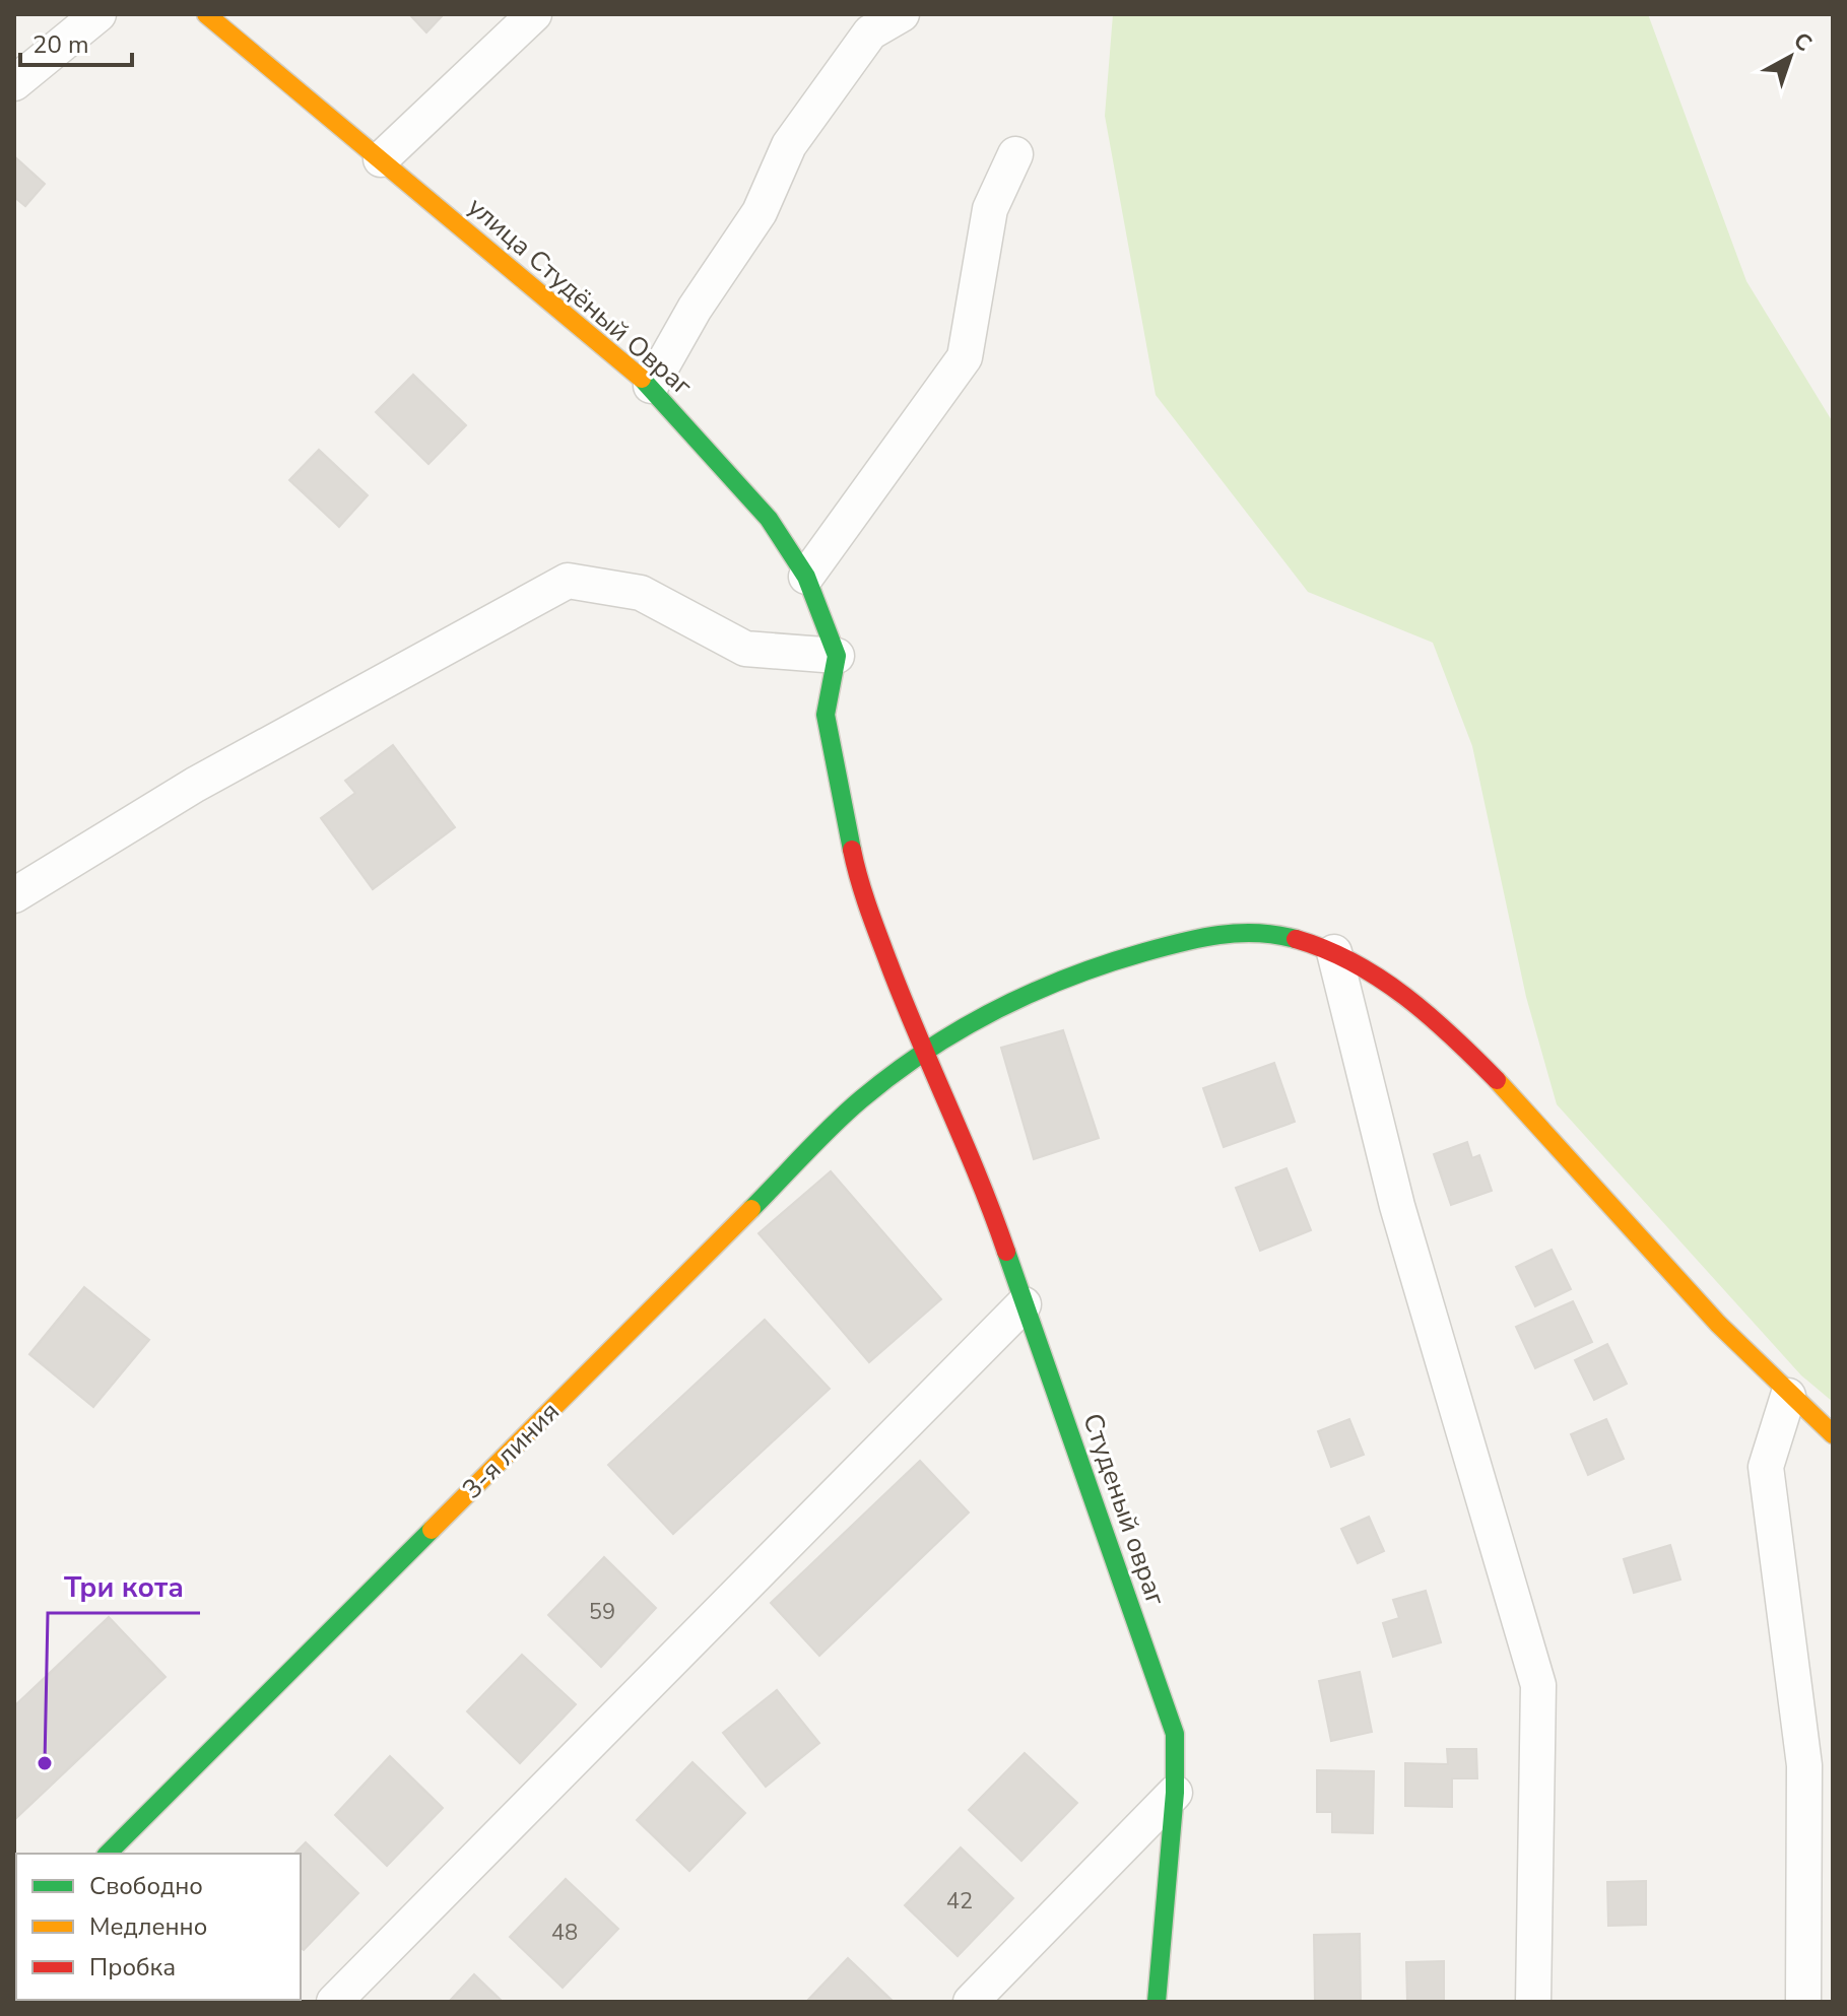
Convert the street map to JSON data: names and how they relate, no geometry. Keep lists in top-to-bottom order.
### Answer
{
  "streets": {
    "street": ["улица Студёный Овраг", "3-я линия", "Студеный овраг"]
  },
  "crossings": [
    ["3-я линия", "Студеный овраг"]
  ],
  "places": ["Три кота"],
  "house_numbers": ["59", "42", "48"],
  "legend": ["Свободно", "Медленно", "Пробка"],
  "scale_bar": "20 m",
  "north": "top right"
}
